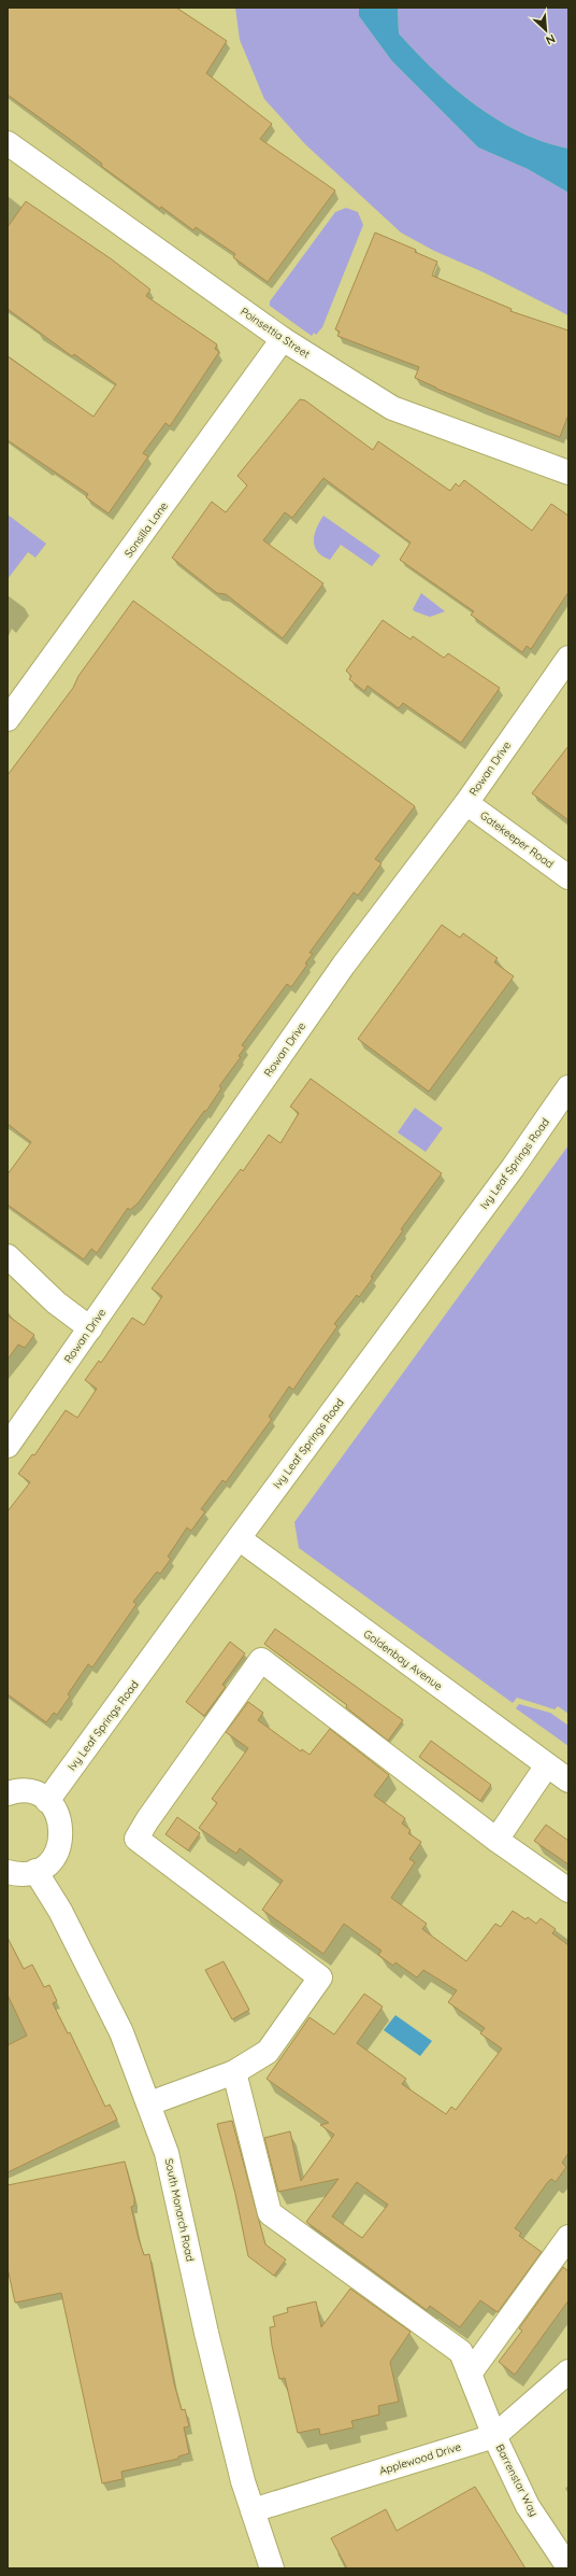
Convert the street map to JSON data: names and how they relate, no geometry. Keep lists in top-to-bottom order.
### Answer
{
  "streets": {
    "street": [
      "Poinsettia Street",
      "Sonsilla Lane",
      "Rowan Drive",
      "Gatekeeper Road",
      "Ivy Leaf Springs Road",
      "Goldenbay Avenue",
      "South Monarch Road",
      "Applewood Drive",
      "Barrenstar Way"
    ]
  },
  "crossings": [
    ["Poinsettia Street", "Sonsilla Lane"],
    ["Rowan Drive", "Gatekeeper Road"],
    ["Ivy Leaf Springs Road", "Goldenbay Avenue"],
    ["South Monarch Road", "Applewood Drive"],
    ["Applewood Drive", "Barrenstar Way"]
  ],
  "north": "bottom right"
}
